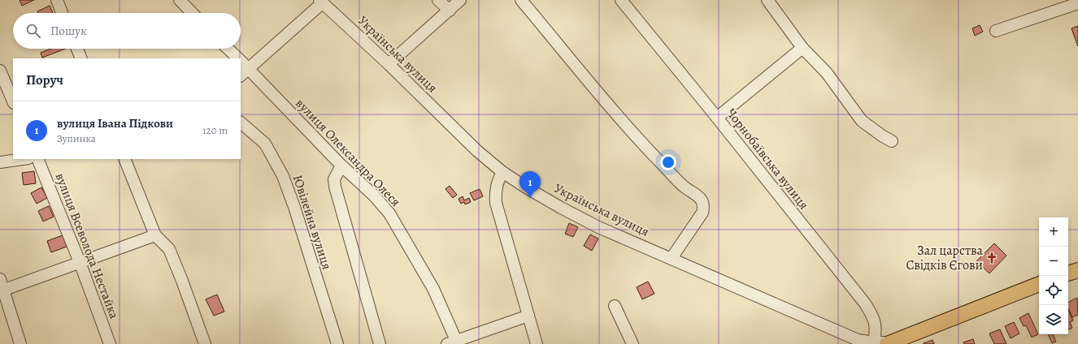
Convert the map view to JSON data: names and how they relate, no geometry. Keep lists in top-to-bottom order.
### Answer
{
  "streets": {
    "street": [
      "Українська вулиця",
      "вулиця Олександра Олеся",
      "Чорнобаївська вулиця",
      "Ювілейна вулиця",
      "вулиця Всеволода Нестайка"
    ]
  },
  "crossings": [
    ["Українська вулиця", "Чорнобаївська вулиця"]
  ],
  "places": {
    "church": ["Зал царства Свідків Єгови"]
  },
  "page": {
    "search": "Пошук",
    "heading": "Поруч",
    "list": [
      {
        "mark": "1",
        "name": "вулиця Івана Підкови",
        "note": "Зупинка",
        "value": "120 m"
      }
    ],
    "pins": "1",
    "map_buttons": ["+", "−"]
  }
}
